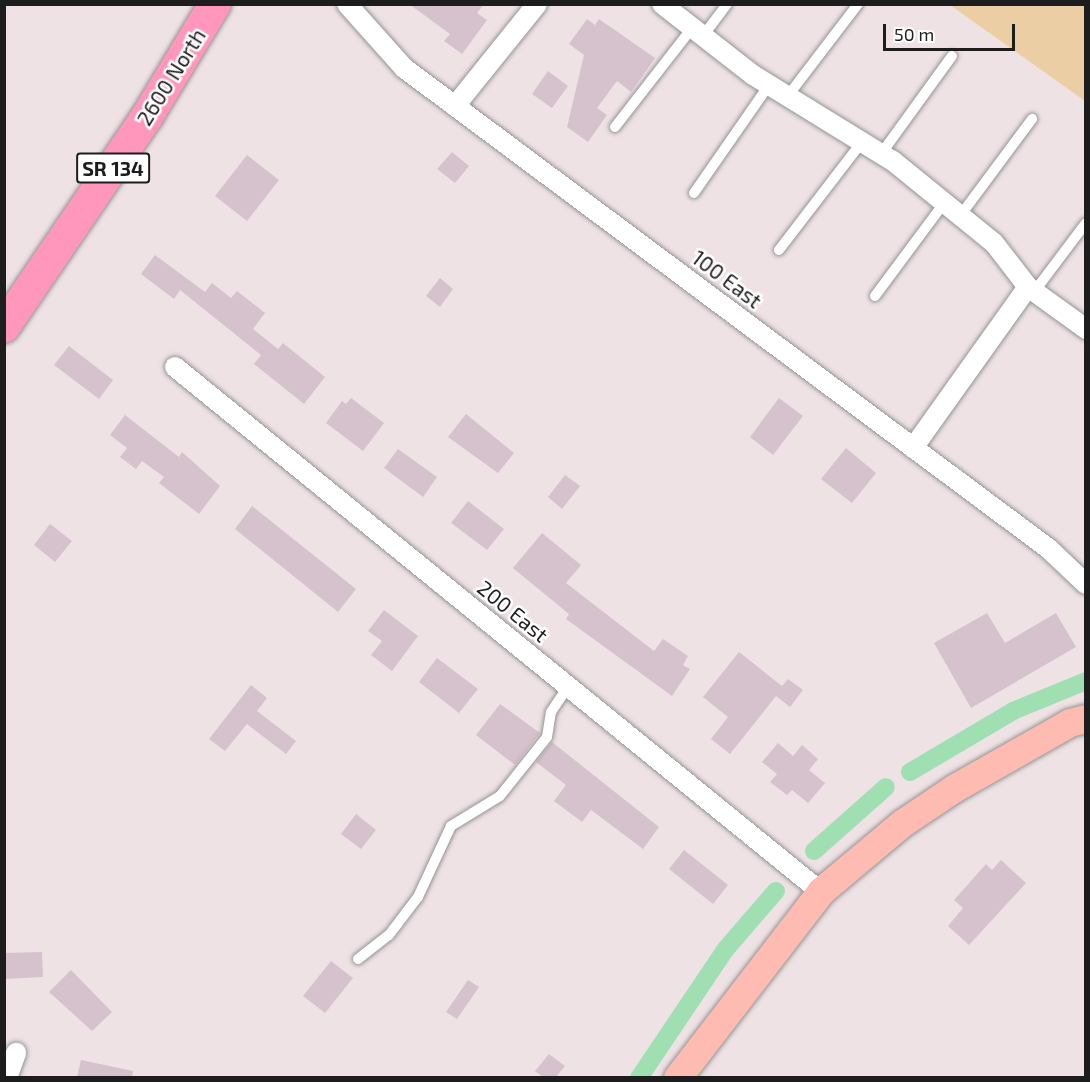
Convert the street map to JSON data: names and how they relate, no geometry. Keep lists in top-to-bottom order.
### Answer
{
  "streets": {
    "main road": ["2600 North", "SR 134"],
    "street": ["100 East", "200 East"]
  },
  "scale_bar": "50 m"
}
